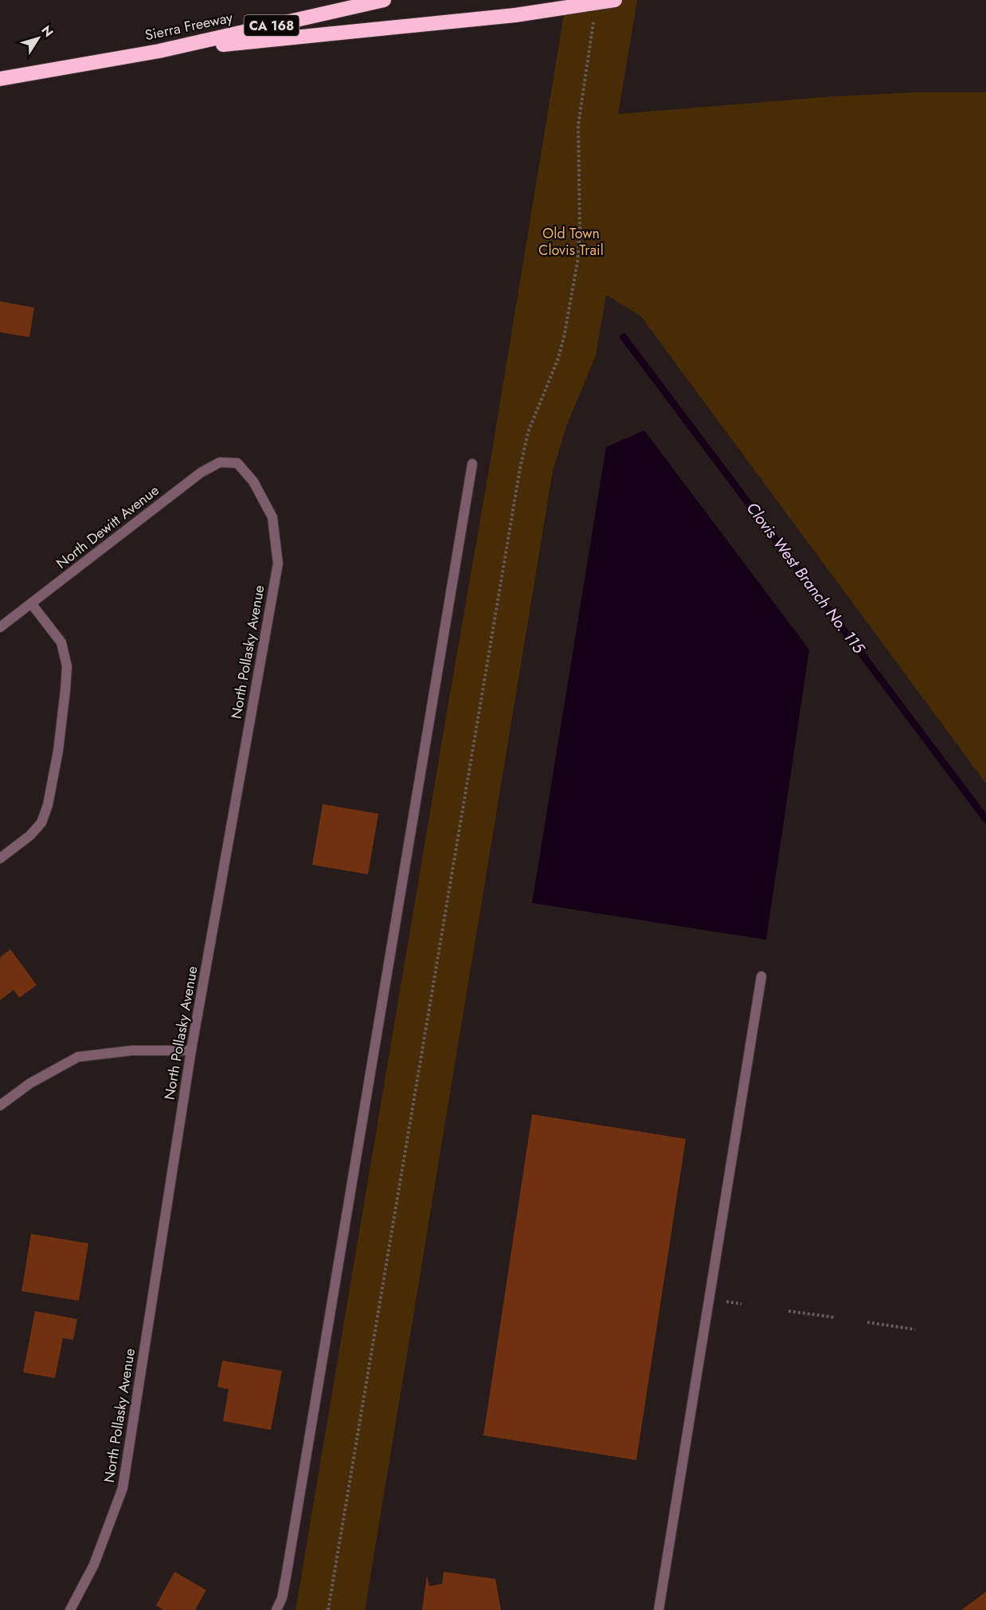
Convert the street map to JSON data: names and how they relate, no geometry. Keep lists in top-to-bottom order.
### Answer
{
  "streets": {
    "highway": ["CA 168", "Sierra Freeway"],
    "street": ["North Dewitt Avenue", "North Pollasky Avenue"]
  },
  "crossings": [
    ["North Dewitt Avenue", "North Pollasky Avenue"]
  ],
  "water": ["Clovis West Branch No. 115"],
  "parks": ["Old Town Clovis Trail"],
  "north": "top right"
}
